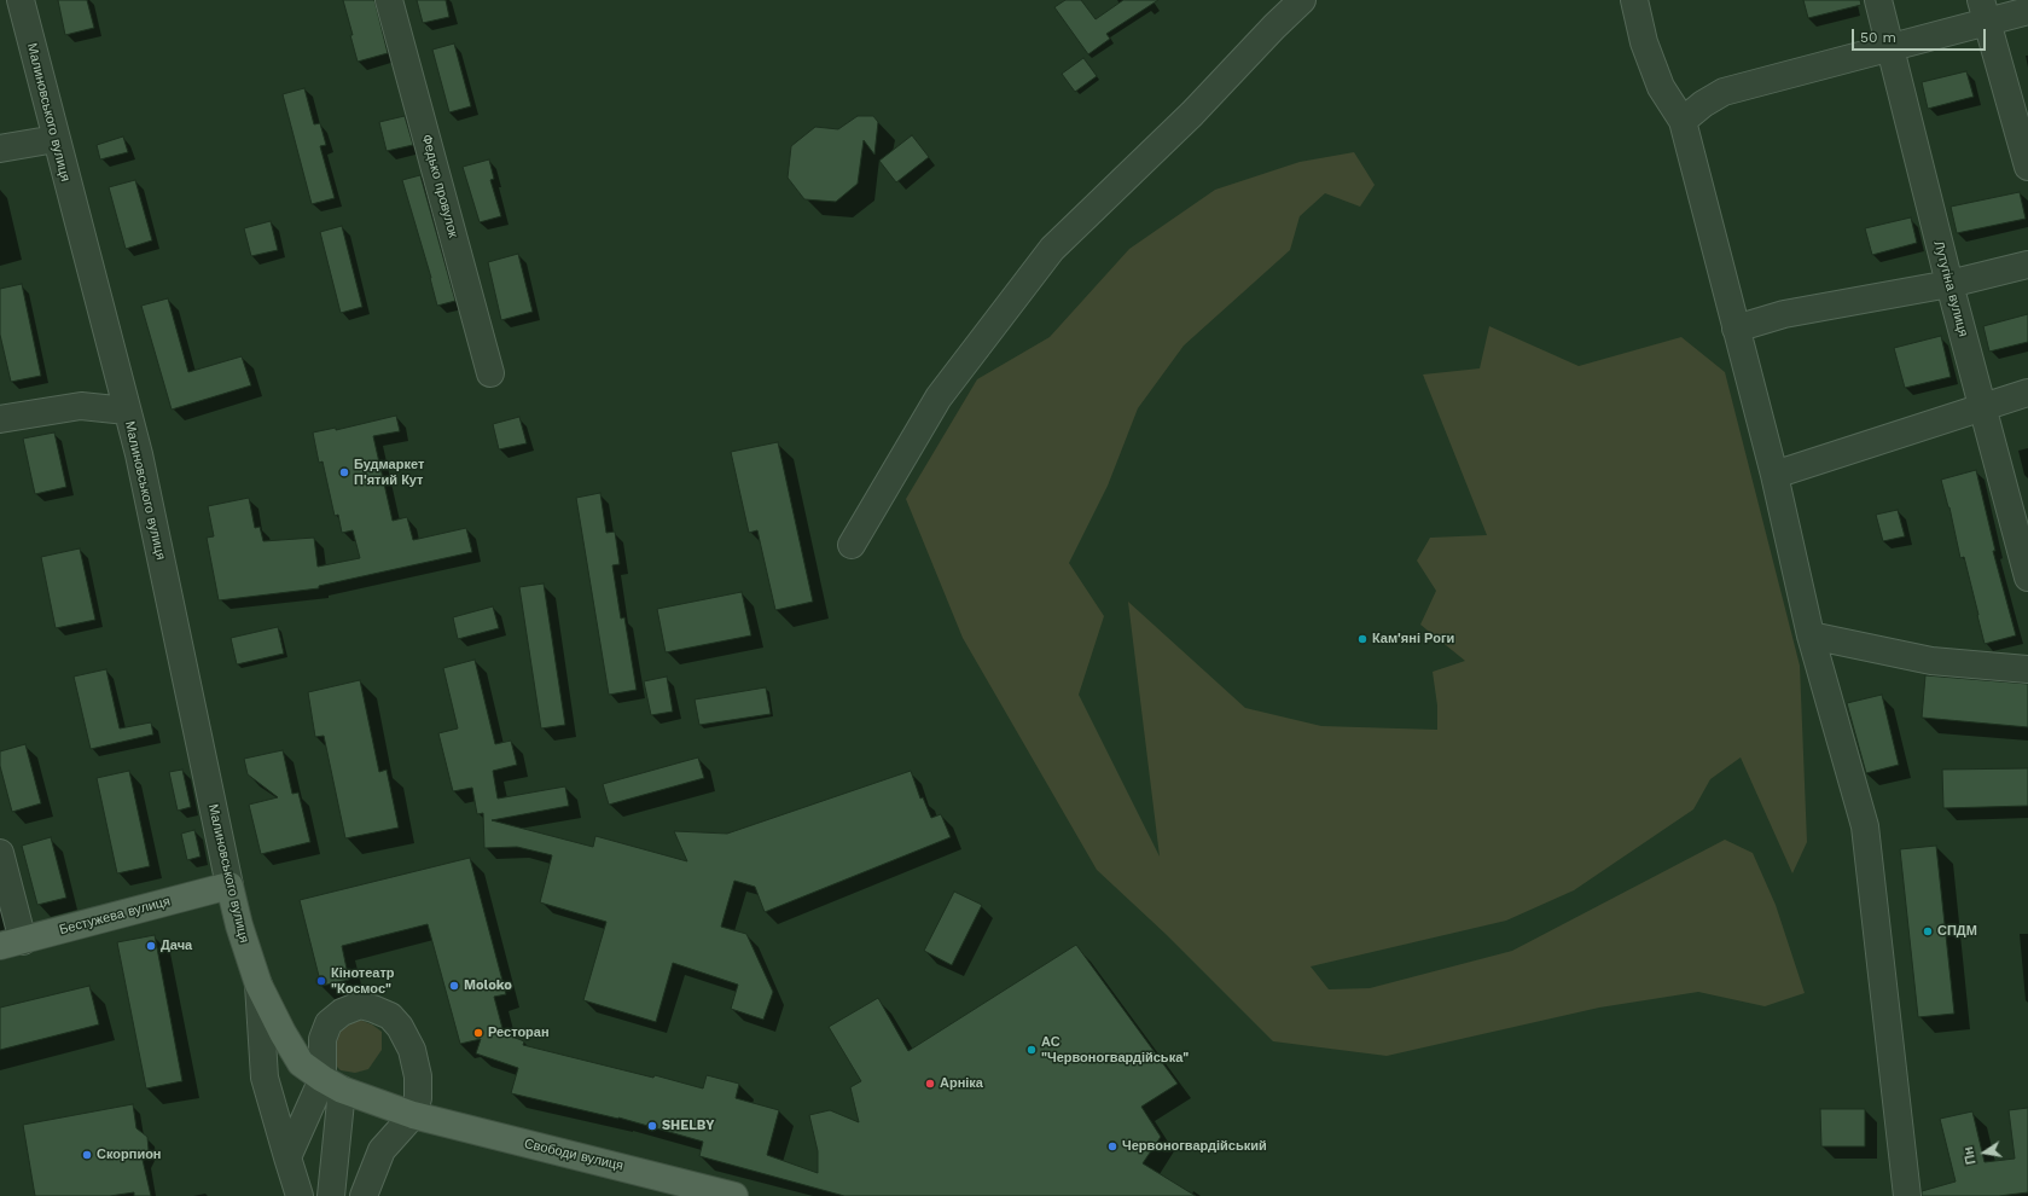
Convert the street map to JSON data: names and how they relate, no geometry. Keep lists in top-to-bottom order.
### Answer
{
  "streets": {
    "main road": ["Малиновського вулиця", "Бестужева вулиця", "Свободи вулиця"],
    "street": ["Федько провулок", "Лутугіна вулиця"]
  },
  "crossings": [
    ["Малиновського вулиця", "Бестужева вулиця"],
    ["Малиновського вулиця", "Свободи вулиця"]
  ],
  "places": [
    "Будмаркет П'ятий Кут",
    "Кам'яні Роги",
    "СПДМ",
    "Дача",
    "Кінотеатр \"Космос\"",
    "Moloko",
    "Ресторан",
    "АС \"Червоногвардійська\"",
    "Арніка",
    "SHELBY",
    "Червоногвардійський",
    "Скорпион"
  ],
  "scale_bar": "50 m",
  "north": "left"
}
